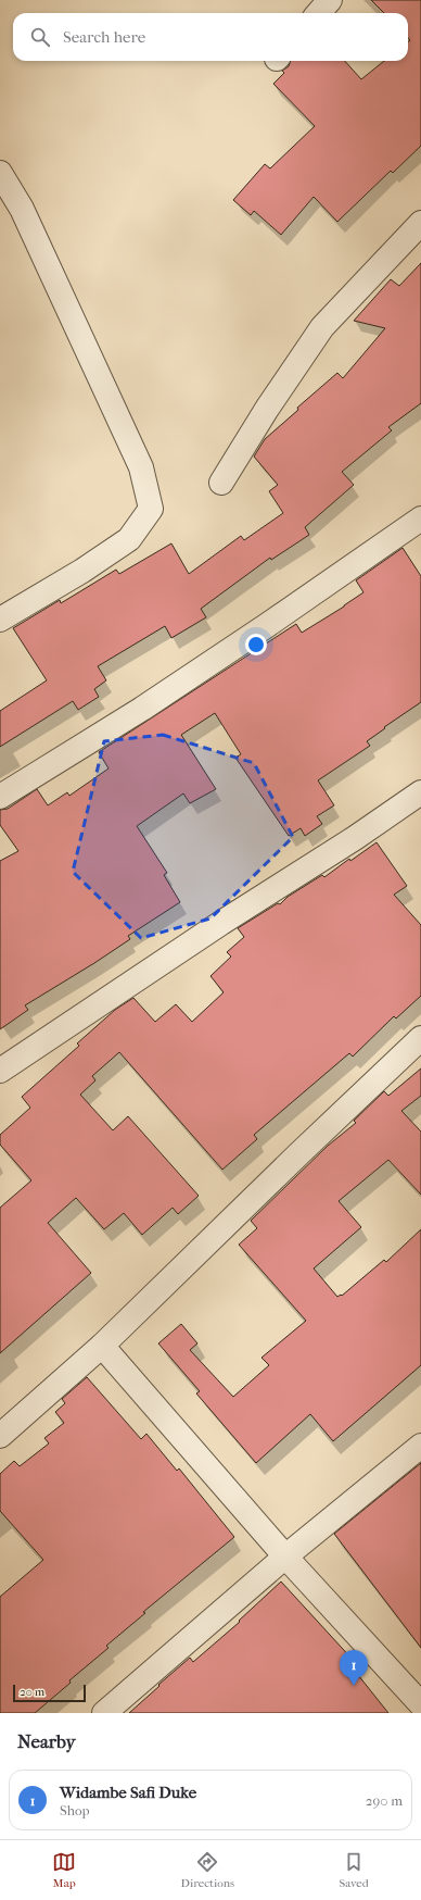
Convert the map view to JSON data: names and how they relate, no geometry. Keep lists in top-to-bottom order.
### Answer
{
  "scale_bar": "20 m",
  "page": {
    "search": "Search here",
    "pins": "1",
    "scale": "20 m",
    "heading": "Nearby",
    "list": [
      {
        "mark": "1",
        "name": "Widambe Safi Duke",
        "note": "Shop",
        "value": "290 m"
      }
    ],
    "nav": ["Map", "Directions", "Saved"]
  }
}
